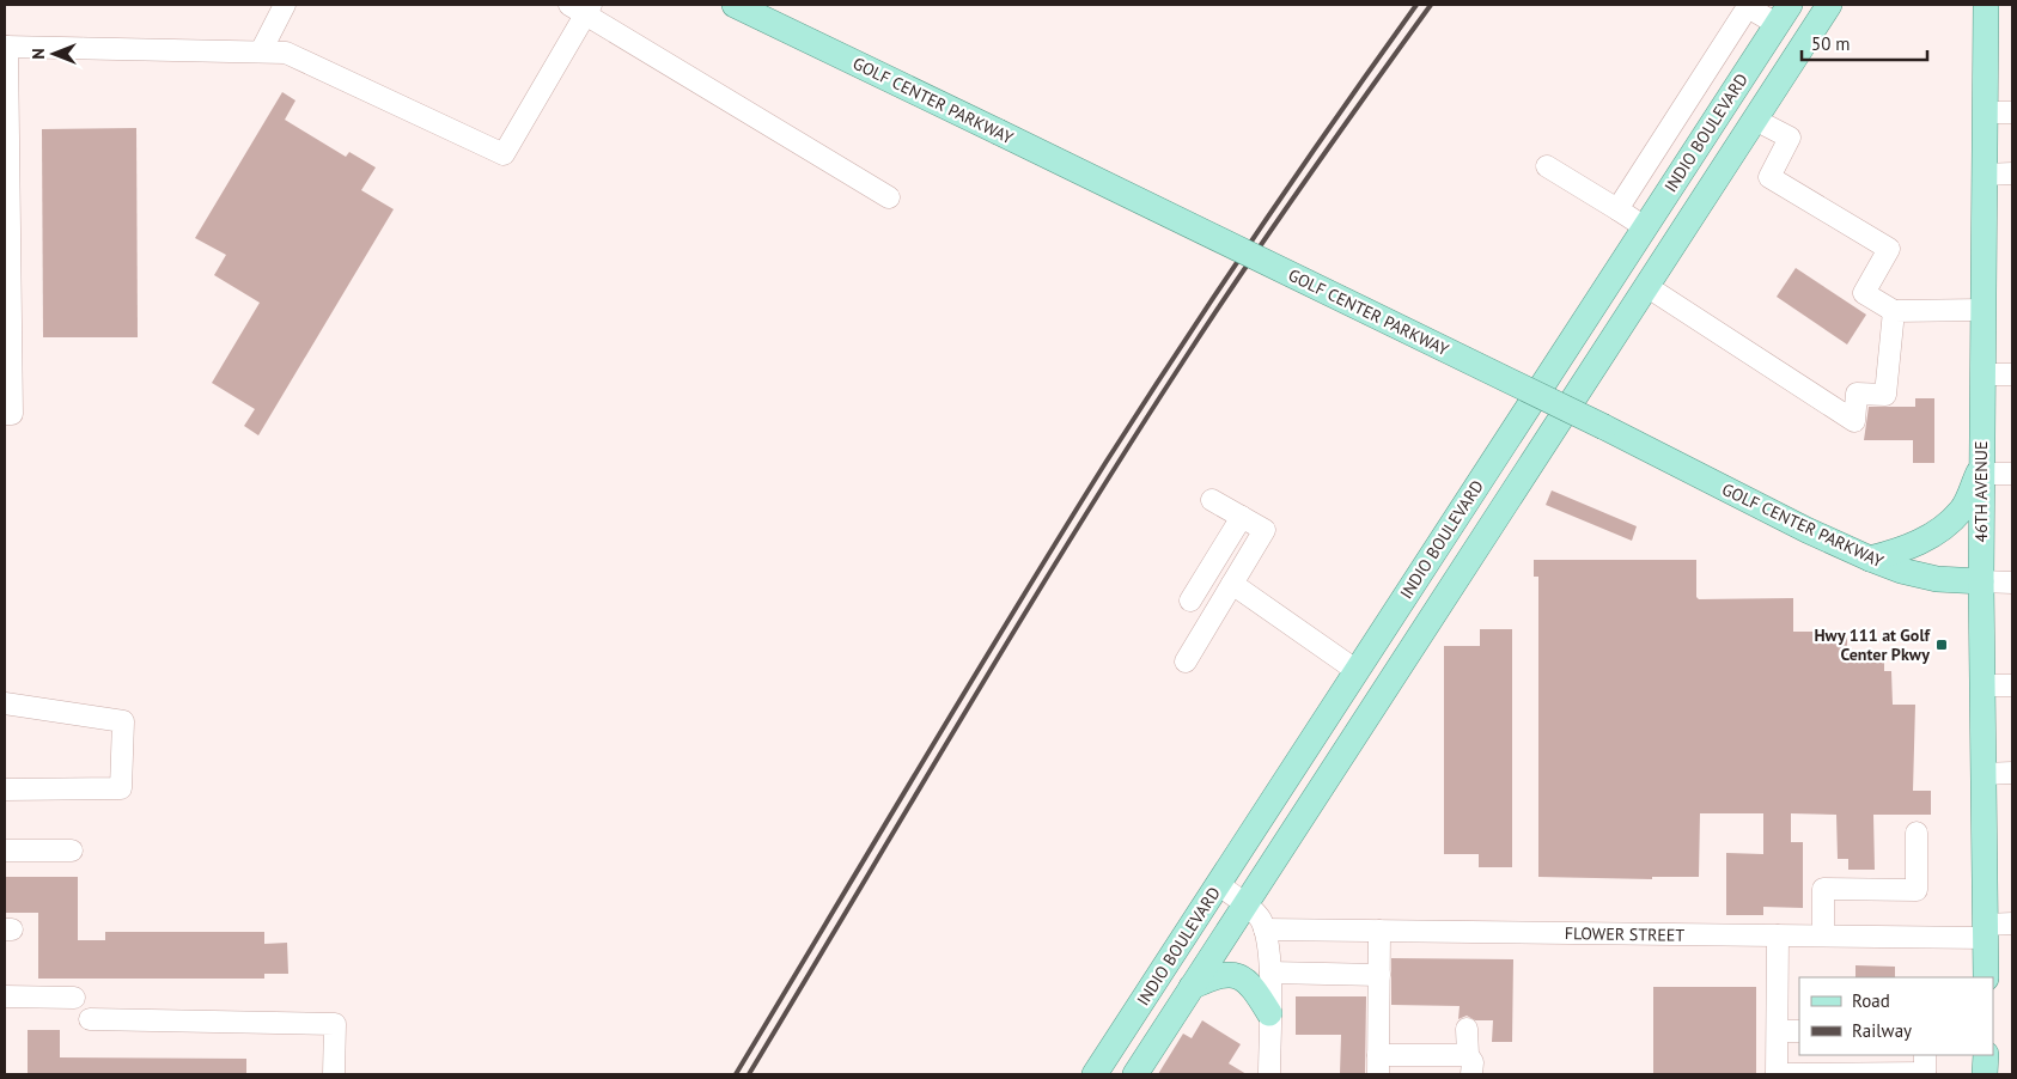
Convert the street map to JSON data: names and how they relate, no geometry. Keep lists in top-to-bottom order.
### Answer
{
  "streets": {
    "main road": ["GOLF CENTER PARKWAY", "INDIO BOULEVARD", "46TH AVENUE"],
    "street": ["FLOWER STREET"]
  },
  "crossings": [
    ["GOLF CENTER PARKWAY", "46TH AVENUE"],
    ["46TH AVENUE", "FLOWER STREET"]
  ],
  "places": {
    "transit": ["Hwy 111 at Golf Center Pkwy"]
  },
  "legend": ["Road", "Railway"],
  "scale_bar": "50 m",
  "north": "left"
}
